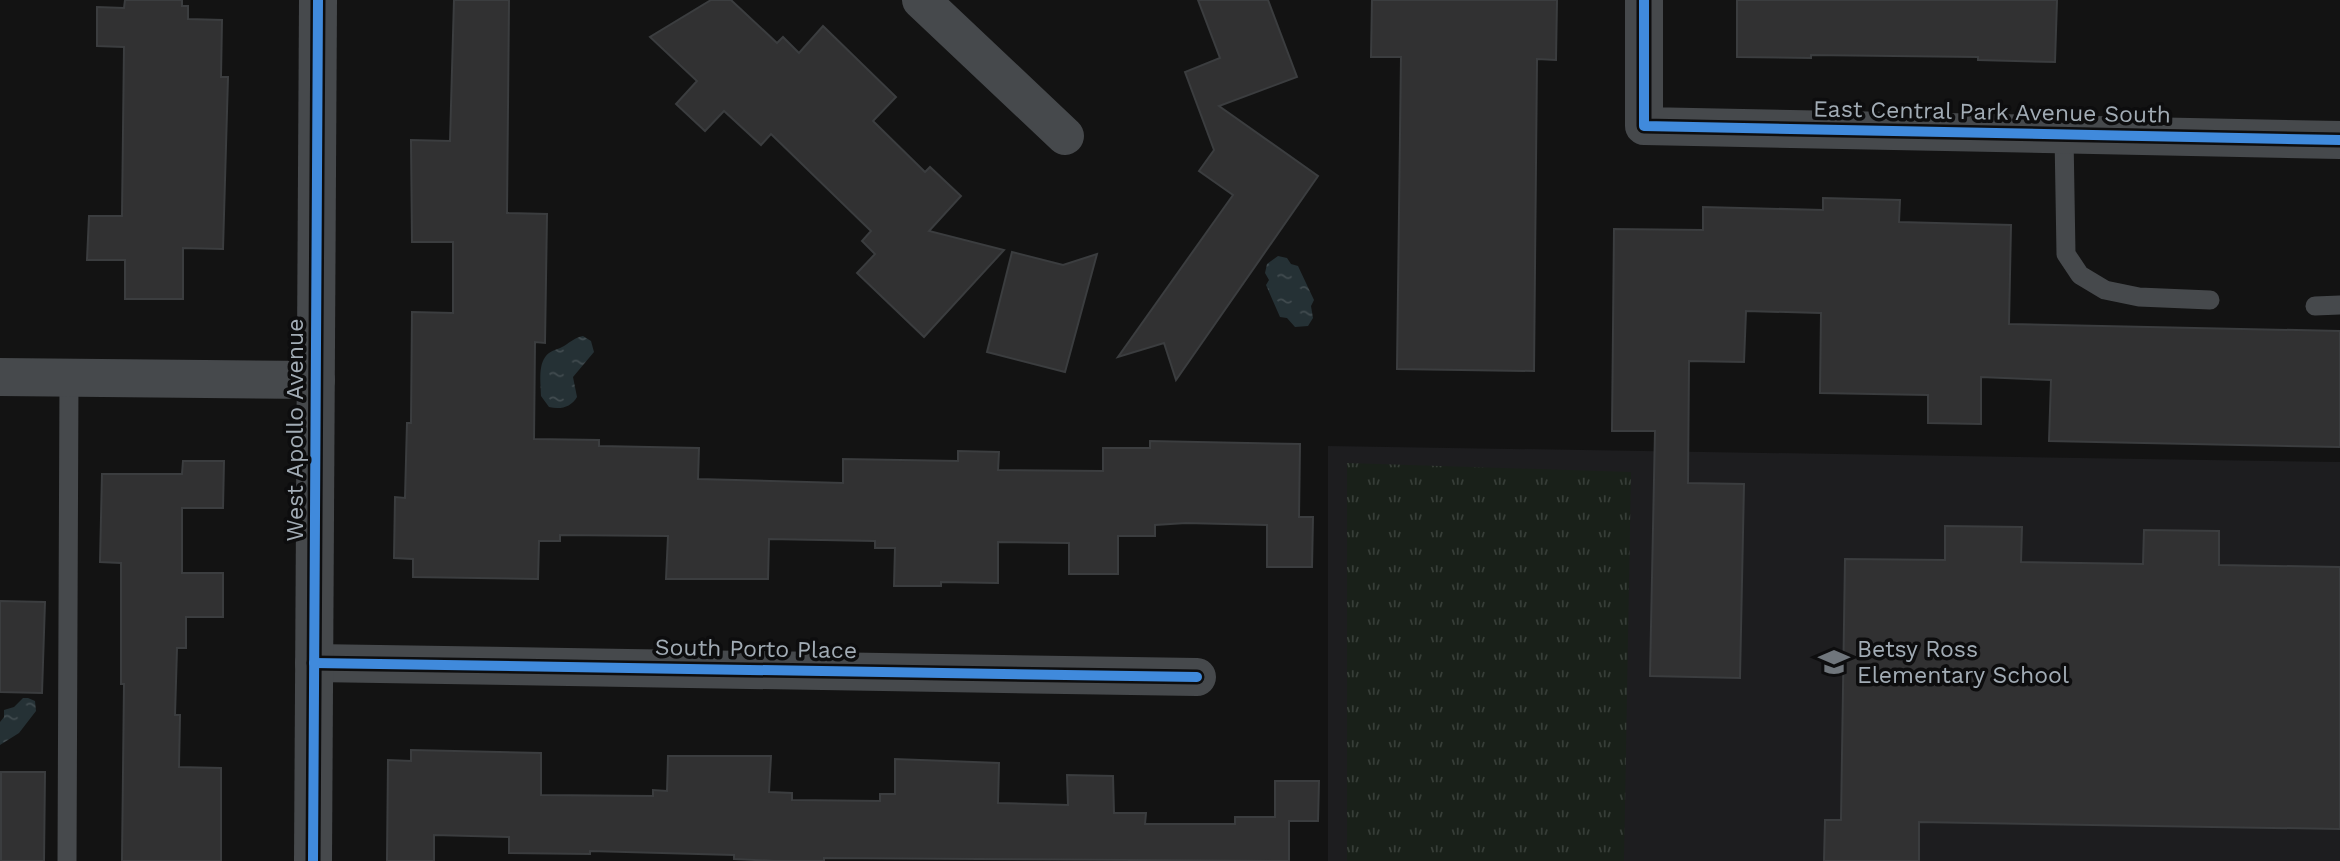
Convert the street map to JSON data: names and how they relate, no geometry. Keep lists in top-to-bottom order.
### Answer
{
  "streets": {
    "street": ["East Central Park Avenue South", "West Apollo Avenue", "South Porto Place"]
  },
  "crossings": [
    ["West Apollo Avenue", "South Porto Place"]
  ],
  "places": {
    "school or university": ["Betsy Ross Elementary School"]
  }
}
